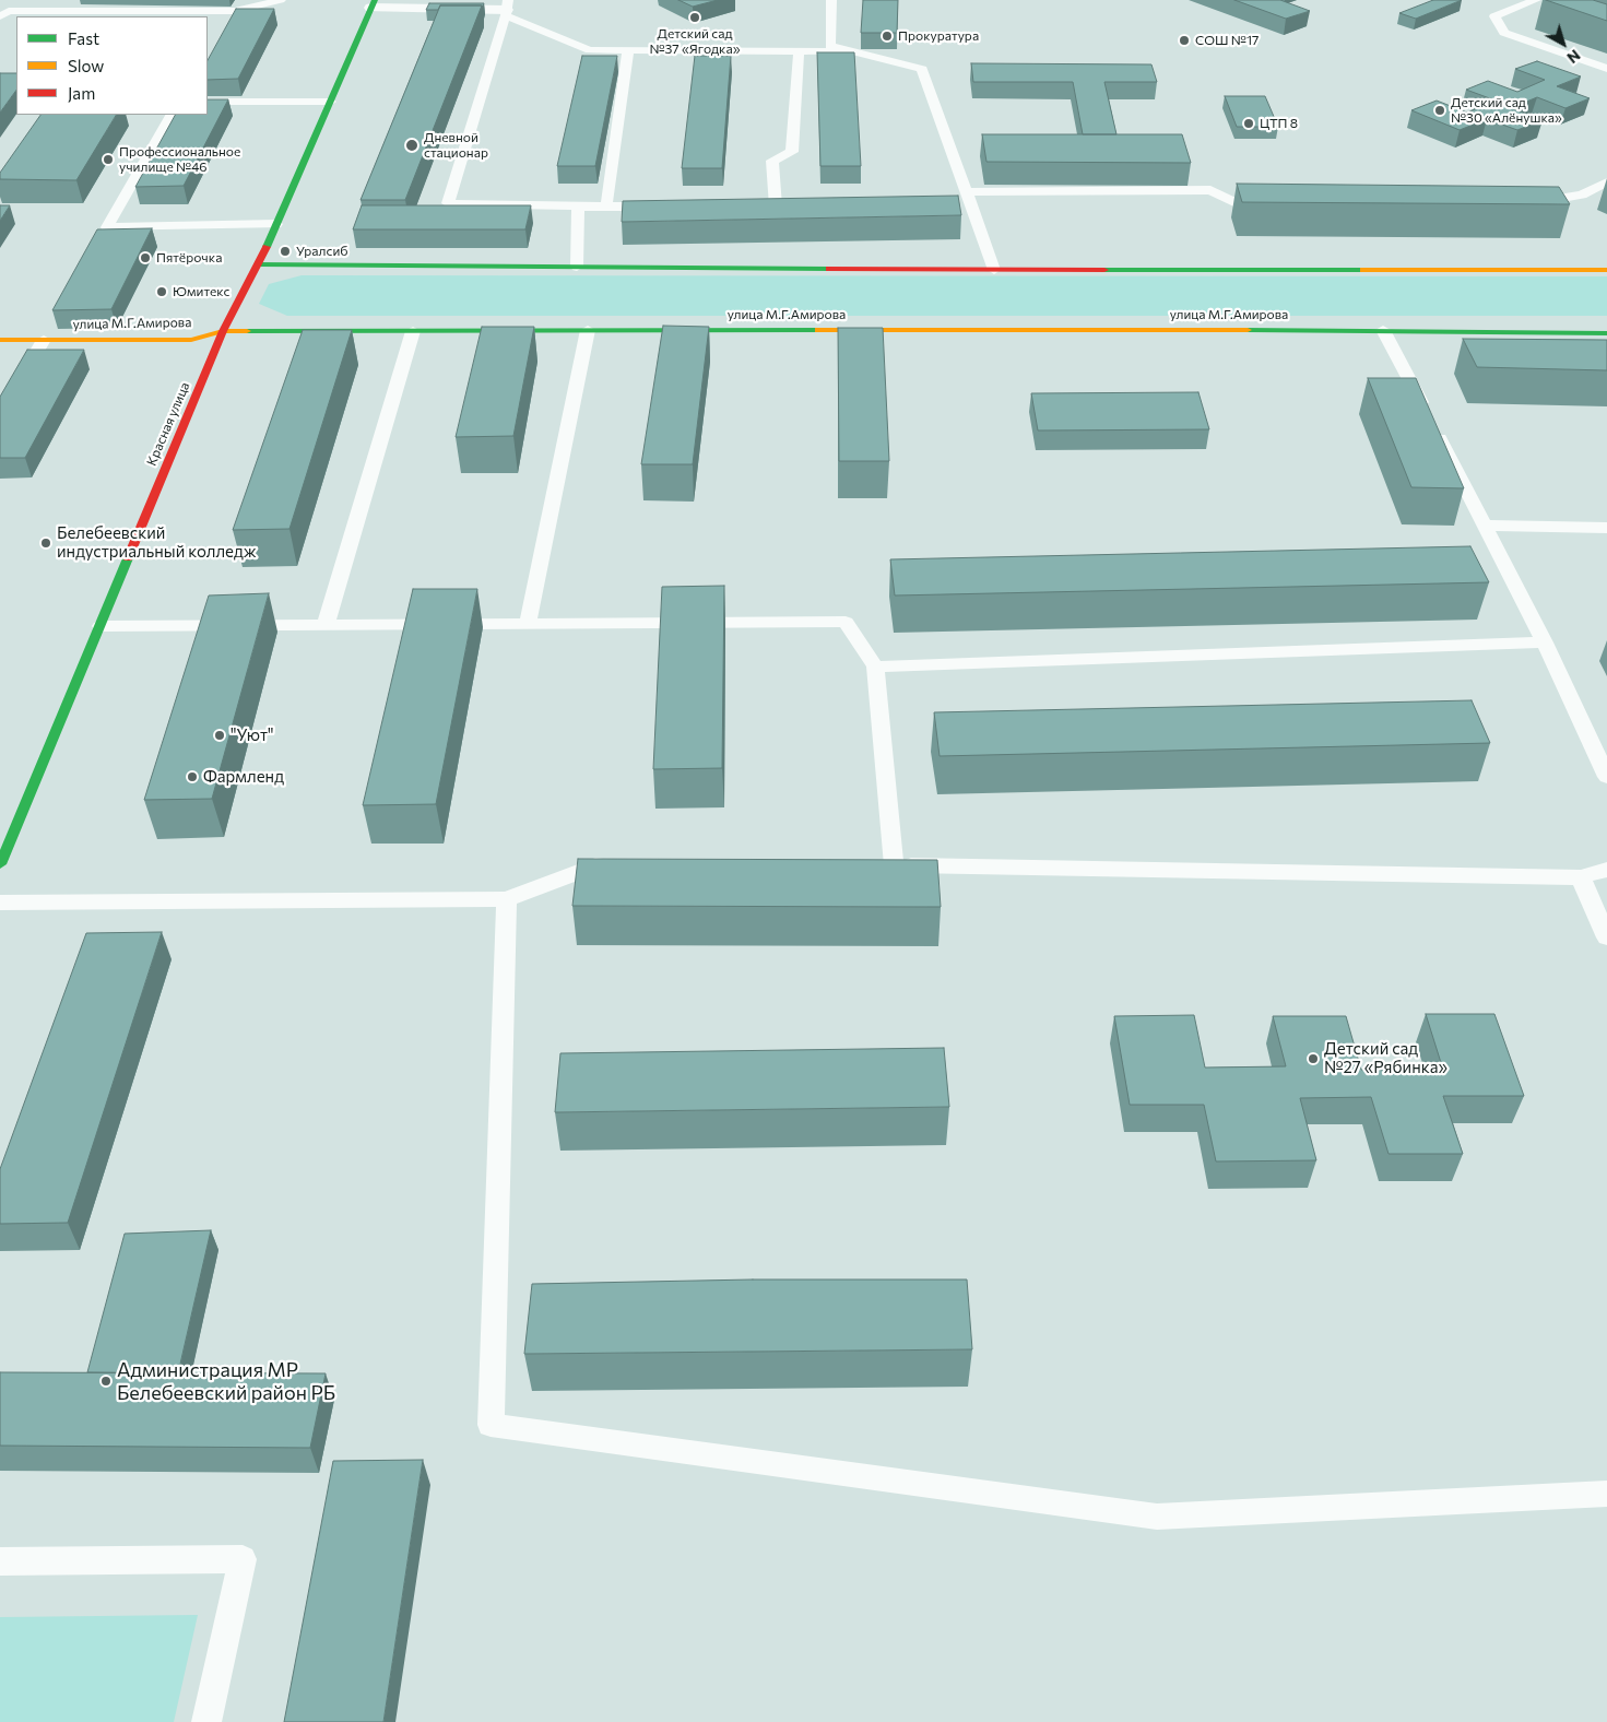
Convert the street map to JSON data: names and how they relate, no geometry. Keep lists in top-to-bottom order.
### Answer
{
  "streets": {
    "street": ["улица М.Г.Амирова", "Красная улица"]
  },
  "crossings": [
    ["улица М.Г.Амирова", "Красная улица"]
  ],
  "places": [
    "Детский сад №37 «Ягодка»",
    "Прокуратура",
    "СОШ №17",
    "Детский сад №30 «Алёнушка»",
    "ЦТП 8",
    "Дневной стационар",
    "Профессиональное училище №46",
    "Уралсиб",
    "Пятёрочка",
    "Юмитекс",
    "Белебеевский индустриальный колледж",
    "\"Уют\"",
    "Фармленд",
    "Детский сад №27 «Рябинка»",
    "Администрация МР Белебеевский район РБ"
  ],
  "legend": ["Fast", "Slow", "Jam"],
  "north": "bottom right"
}
